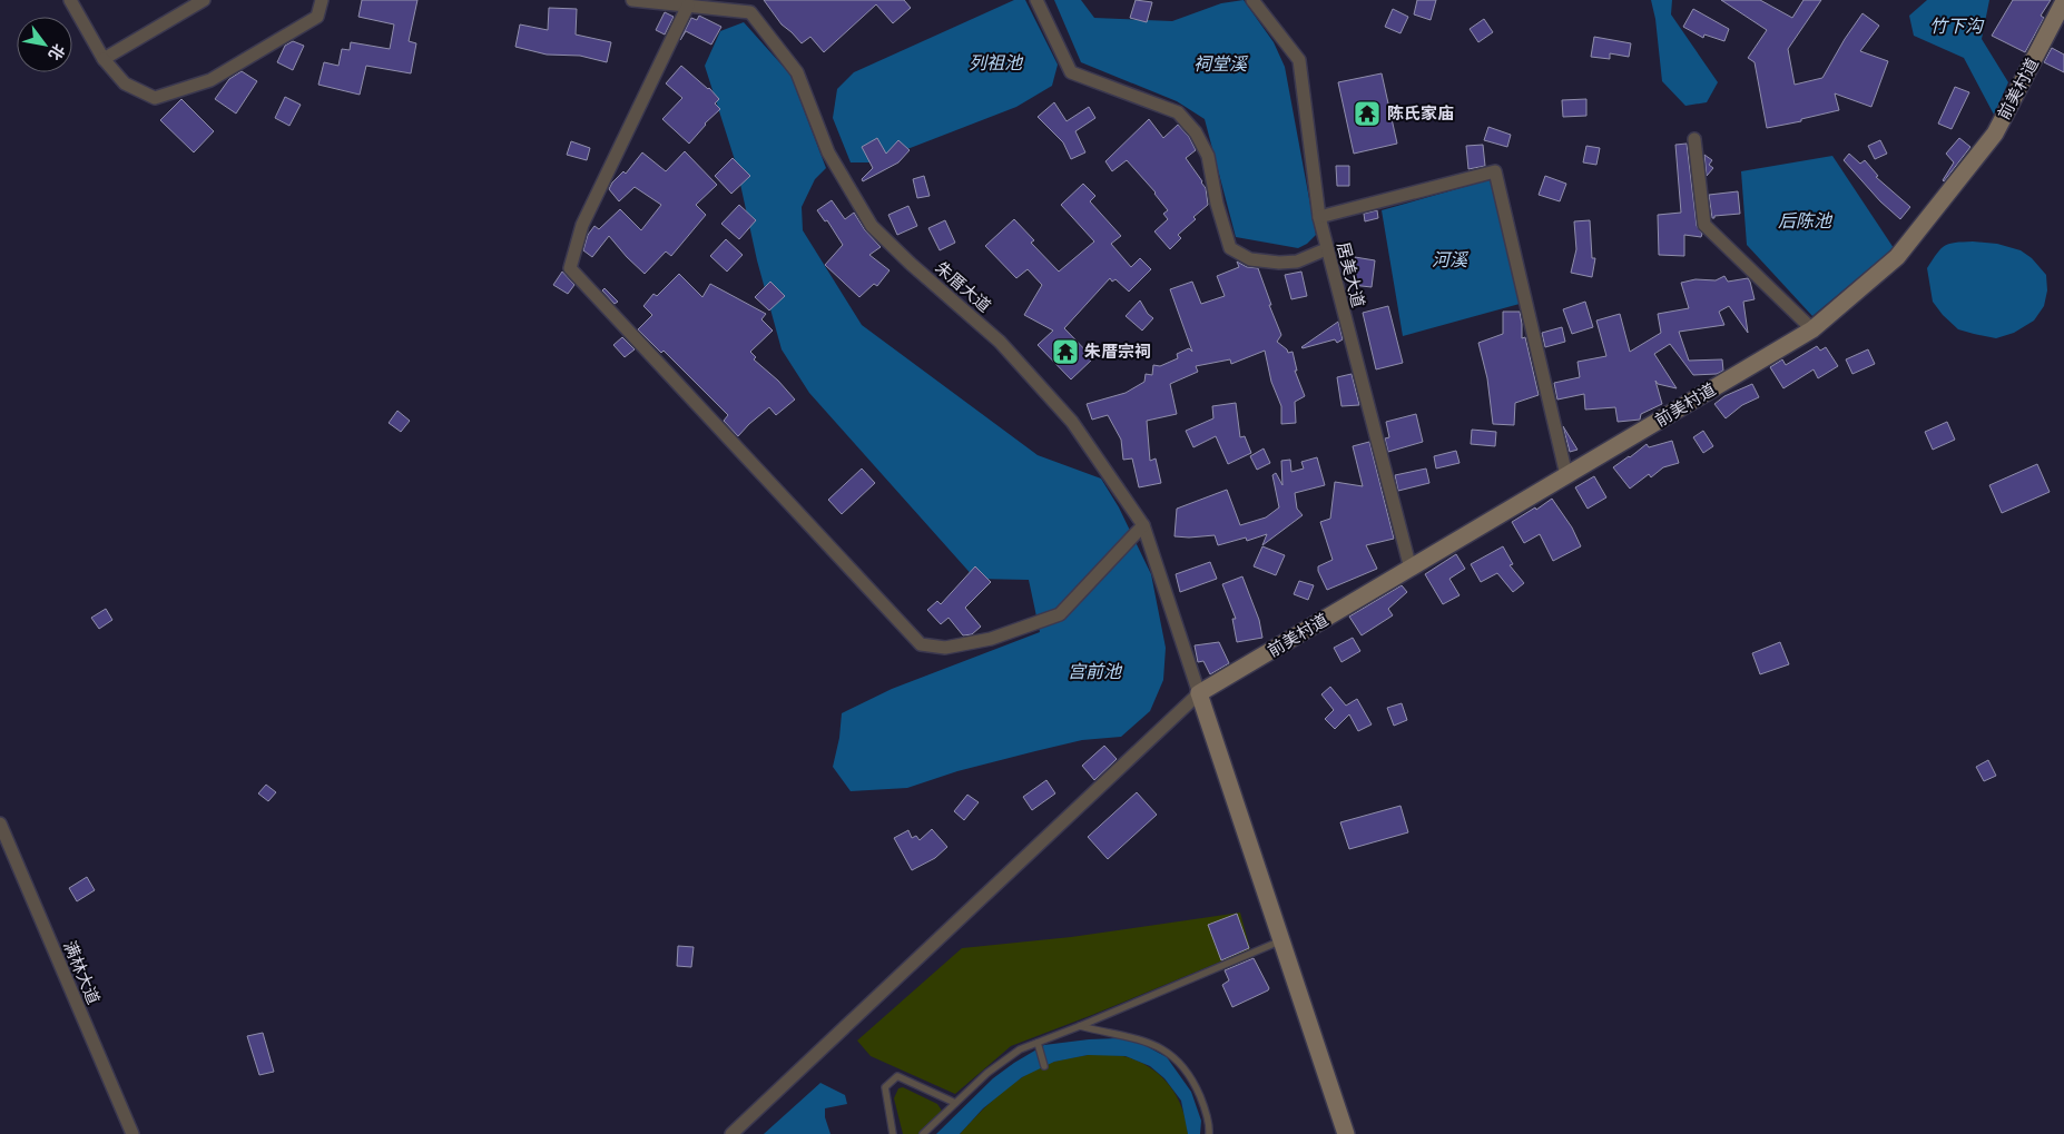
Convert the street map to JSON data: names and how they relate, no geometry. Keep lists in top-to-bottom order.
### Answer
{
  "streets": {
    "street": [
      "前美村道",
      "居美大道",
      "朱厝大道",
      "满林大道"
    ]
  },
  "crossings": [
    ["前美村道", "居美大道"],
    ["前美村道", "朱厝大道"]
  ],
  "water": [
    "竹下沟",
    "列祖池",
    "祠堂溪",
    "后陈池",
    "河溪",
    "宫前池"
  ],
  "places": {
    "temple": ["陈氏家庙", "朱厝宗祠"]
  },
  "north": "bottom right"
}
